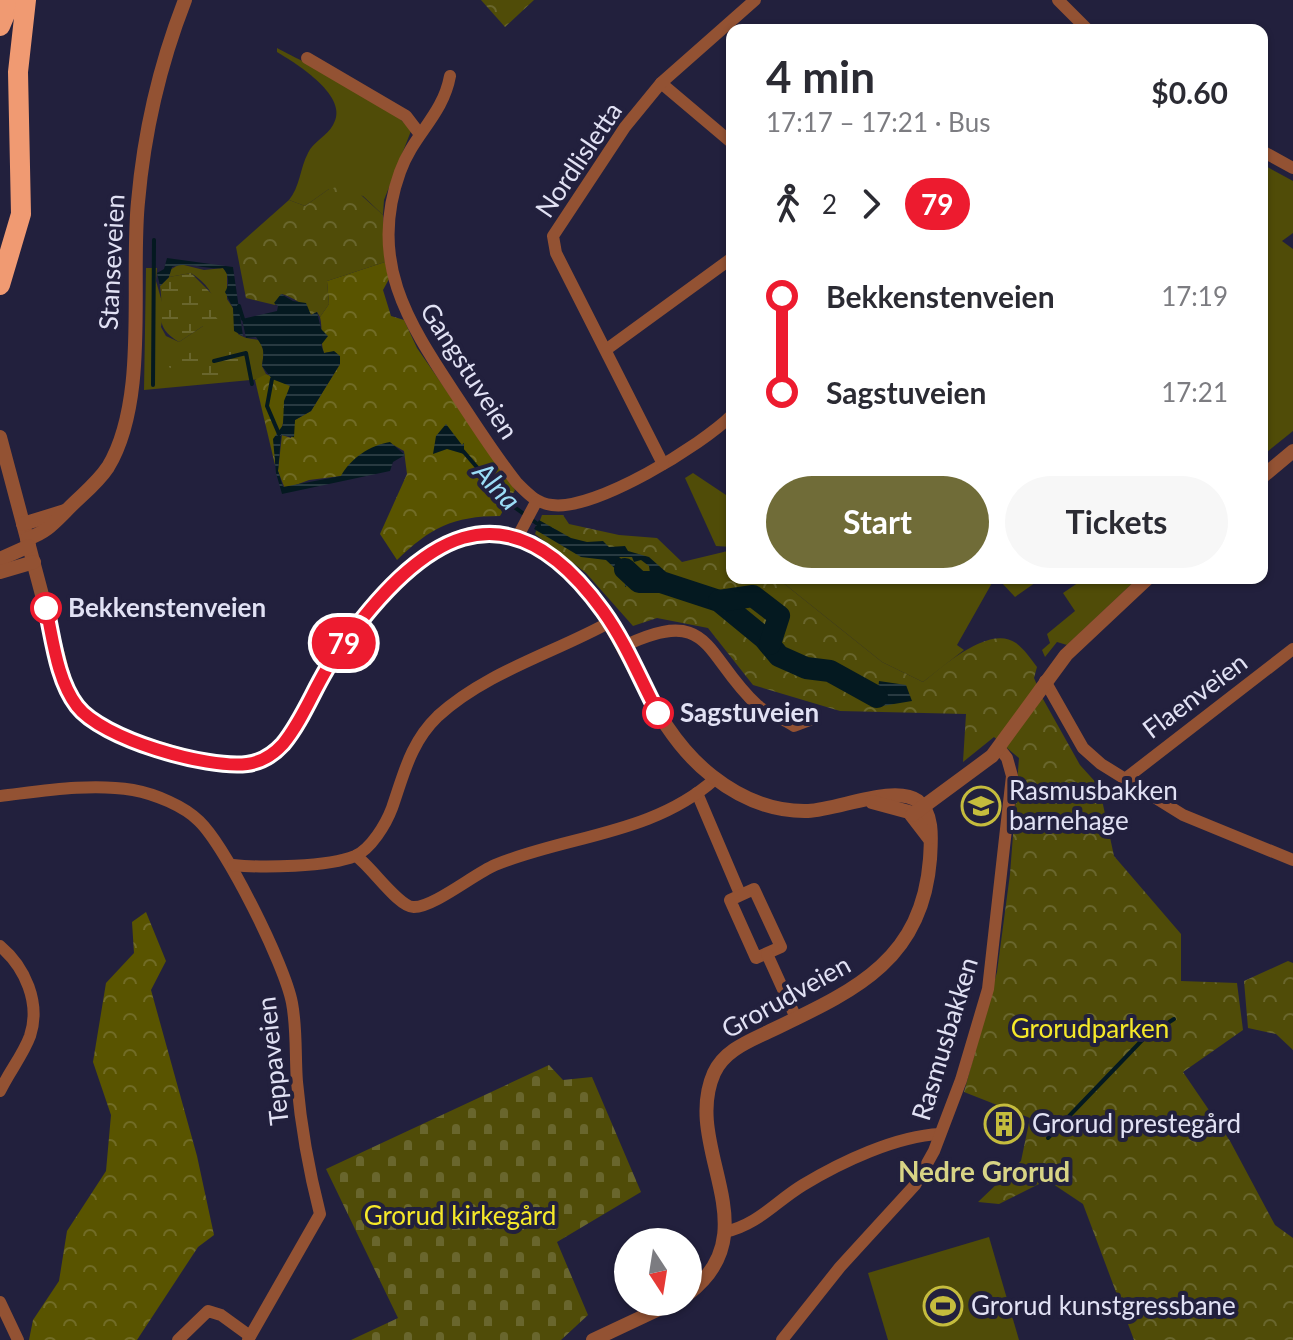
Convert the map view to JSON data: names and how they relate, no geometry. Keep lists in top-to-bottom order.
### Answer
{
  "streets": {
    "street": [
      "Nordlisletta",
      "Stanseveien",
      "Gangstuveien",
      "Flaenveien",
      "Grorudveien",
      "Rasmusbakken",
      "Teppaveien"
    ]
  },
  "districts": ["Nedre Grorud"],
  "water": ["Alna"],
  "parks": ["Grorudparken", "Grorud kirkegård"],
  "places": {
    "other": ["Bekkenstenveien", "Sagstuveien"],
    "school or university": ["Rasmusbakken barnehage"],
    "building": ["Grorud prestegård"],
    "sports": ["Grorud kunstgressbane"]
  },
  "lines": ["bus line 79"],
  "north": "bottom",
  "page": {
    "on_map": "79",
    "heading": ["4 min", "17:17 – 17:21 · Bus", "$0.60"],
    "legs": ["2", "79"],
    "list": [
      {
        "name": "Bekkenstenveien",
        "value": "17:19"
      },
      {
        "name": "Sagstuveien",
        "value": "17:21"
      }
    ],
    "buttons": ["Start", "Tickets"]
  }
}
